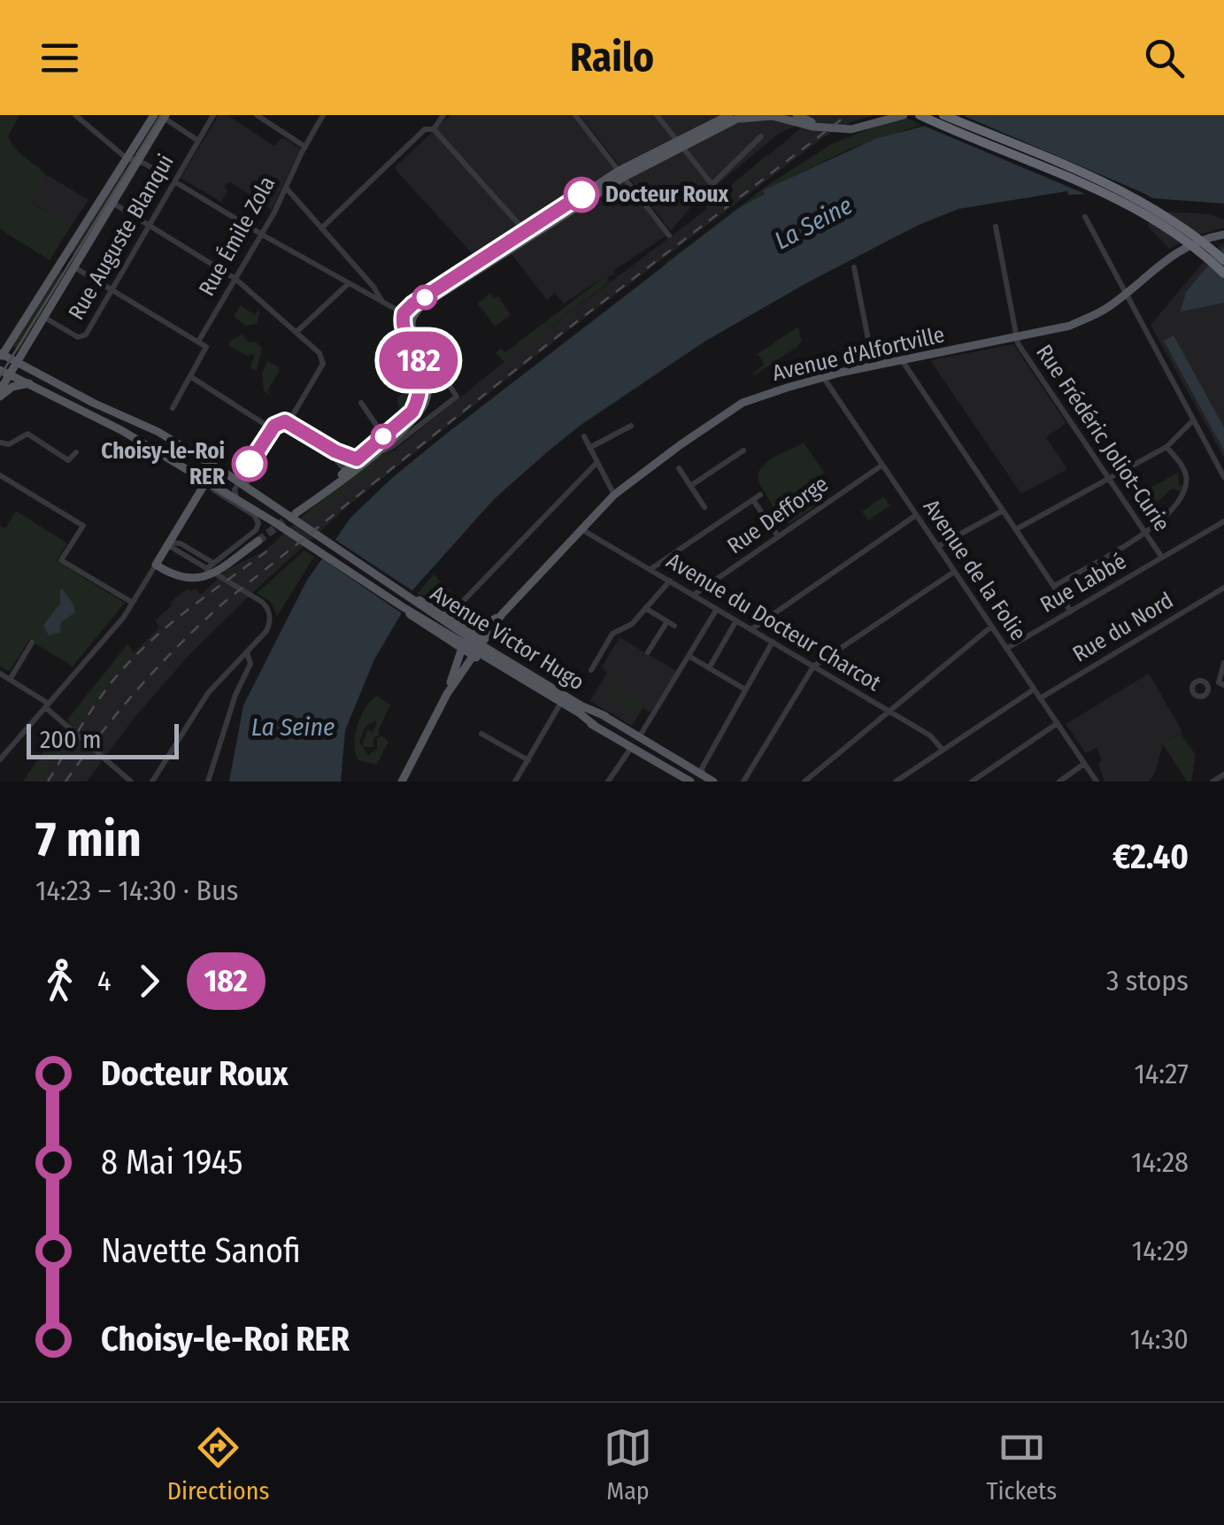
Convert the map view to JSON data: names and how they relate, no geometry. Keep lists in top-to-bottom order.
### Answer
{
  "streets": {
    "main road": ["Avenue d'Alfortville", "Avenue Victor Hugo"],
    "street": [
      "Rue Émile Zola",
      "Rue Auguste Blanqui",
      "Rue Frédéric Joliot-Curie",
      "Rue Defforge",
      "Avenue de la Folie",
      "Rue Labbé",
      "Avenue du Docteur Charcot",
      "Rue du Nord"
    ]
  },
  "crossings": [
    ["Avenue d'Alfortville", "Rue Frédéric Joliot-Curie"],
    ["Avenue d'Alfortville", "Avenue de la Folie"],
    ["Avenue d'Alfortville", "Avenue du Docteur Charcot"],
    ["Avenue d'Alfortville", "Avenue Victor Hugo"],
    ["Rue Frédéric Joliot-Curie", "Rue Labbé"],
    ["Rue Defforge", "Avenue de la Folie"],
    ["Rue Defforge", "Avenue du Docteur Charcot"],
    ["Avenue de la Folie", "Rue Labbé"],
    ["Avenue de la Folie", "Rue du Nord"]
  ],
  "water": ["La Seine"],
  "places": ["Docteur Roux", "Choisy-le-Roi RER"],
  "lines": ["bus line 182"],
  "scale_bar": "200 m",
  "page": {
    "header": "Railo",
    "on_map": "182",
    "scale": "200 m",
    "heading": ["7 min", "14:23 – 14:30 · Bus", "€2.40"],
    "legs": ["4", "182", "3 stops"],
    "list": [
      {
        "name": "Docteur Roux",
        "value": "14:27"
      },
      {
        "name": "8 Mai 1945",
        "value": "14:28"
      },
      {
        "name": "Navette Sanofi",
        "value": "14:29"
      },
      {
        "name": "Choisy-le-Roi RER",
        "value": "14:30"
      }
    ],
    "tabs": ["Directions", "Map", "Tickets"]
  }
}
